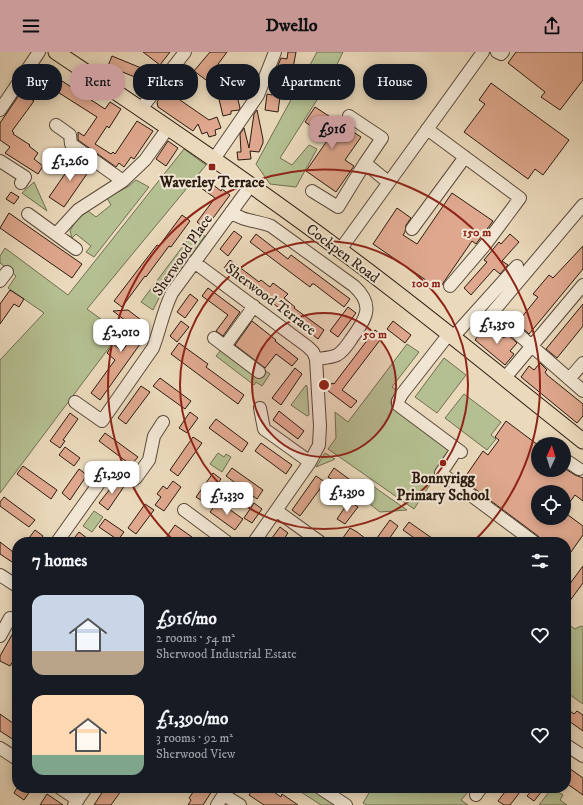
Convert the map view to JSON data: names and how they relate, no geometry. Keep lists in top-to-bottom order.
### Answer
{
  "streets": {
    "main road": ["Cockpen Road"],
    "street": ["Sherwood Place", "Sherwood Terrace"]
  },
  "crossings": [
    ["Cockpen Road", "Sherwood Place"],
    ["Sherwood Place", "Sherwood Terrace"]
  ],
  "places": {
    "transit": ["Waverley Terrace"],
    "other": ["Bonnyrigg Primary School"]
  },
  "north": "top",
  "page": {
    "header": "Dwello",
    "chip": [
      "Buy",
      "Rent",
      "Filters",
      "New",
      "Apartment",
      "House"
    ],
    "price": [
      "£916",
      "£1,260",
      "£1,350",
      "£2,010",
      "£1,290",
      "£1,390",
      "£1,330"
    ],
    "heading": "7 homes",
    "list": [
      {
        "name": "£916/mo",
        "note": "2 rooms · 54 m² · Sherwood Industrial Estate"
      },
      {
        "name": "£1,390/mo",
        "note": "3 rooms · 92 m² · Sherwood View"
      }
    ]
  },
  "rings": ["150 m", "100 m", "50 m"]
}
